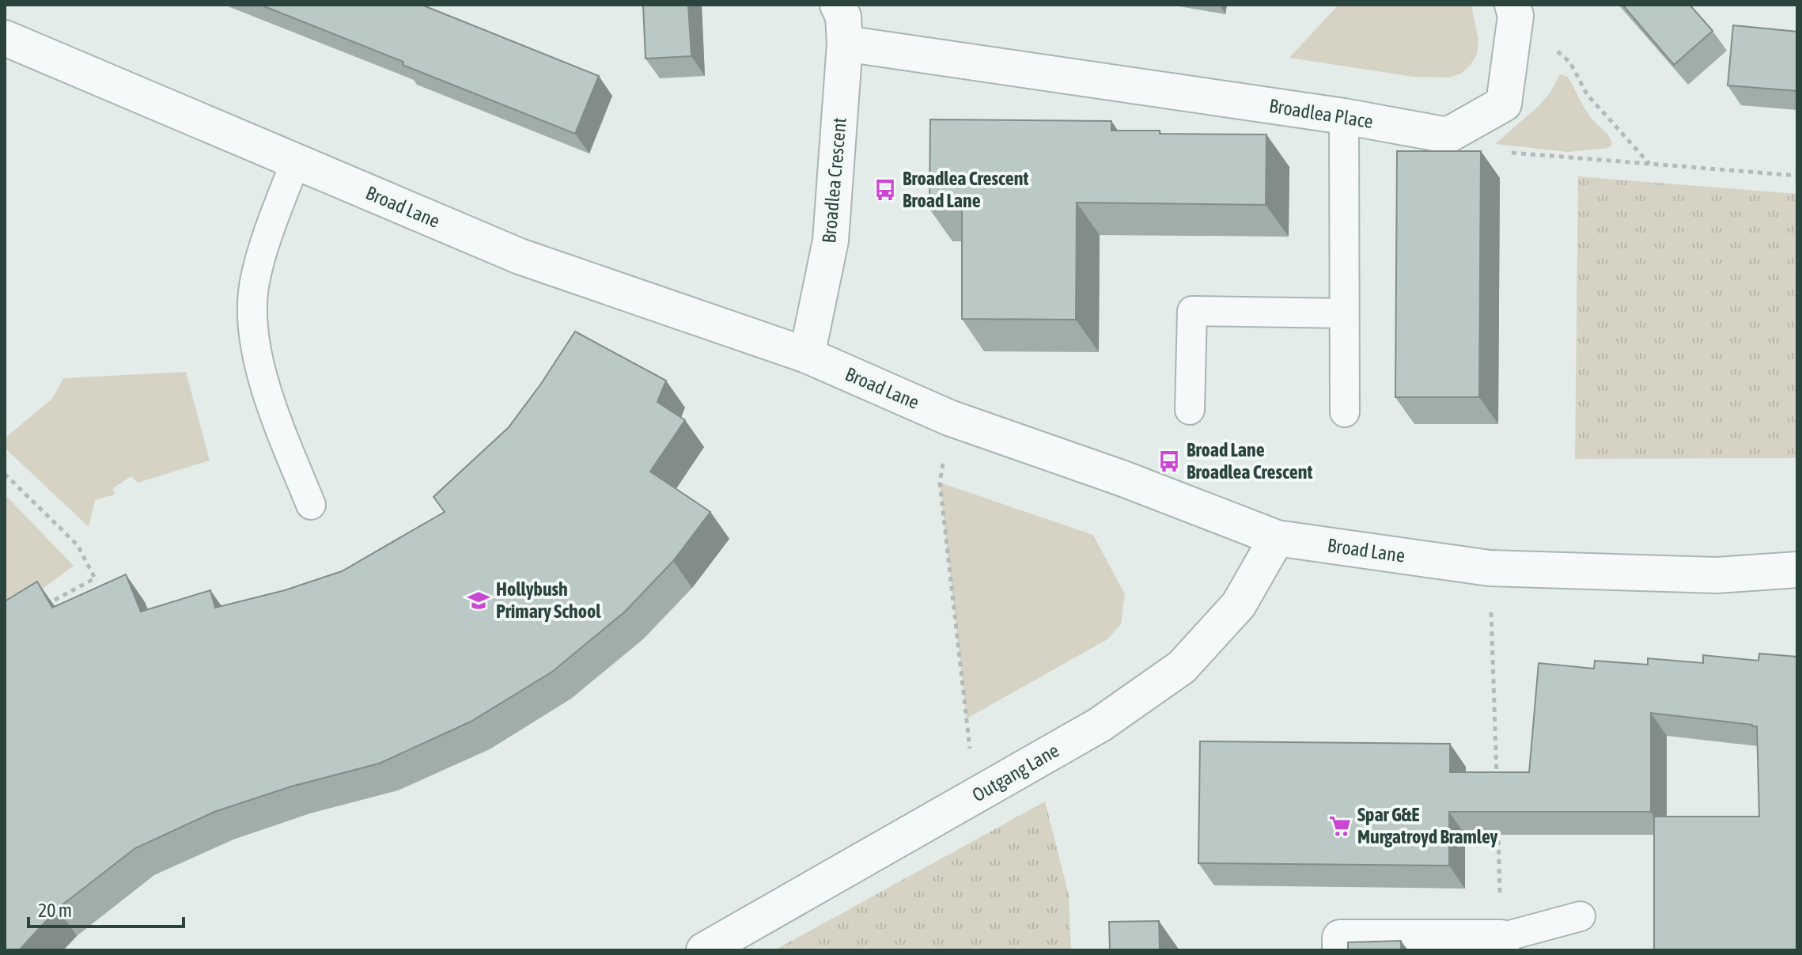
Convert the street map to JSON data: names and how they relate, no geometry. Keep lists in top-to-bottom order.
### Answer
{
  "streets": {
    "street": [
      "Broadlea Place",
      "Broadlea Crescent",
      "Broad Lane",
      "Outgang Lane"
    ]
  },
  "crossings": [
    ["Broadlea Place", "Broadlea Crescent"],
    ["Broadlea Crescent", "Broad Lane"],
    ["Broad Lane", "Outgang Lane"]
  ],
  "places": {
    "bus stop": ["Broadlea Crescent Broad Lane", "Broad Lane Broadlea Crescent"],
    "school or university": ["Hollybush Primary School"],
    "supermarket": ["Spar G&E Murgatroyd Bramley"]
  },
  "scale_bar": "20 m"
}
